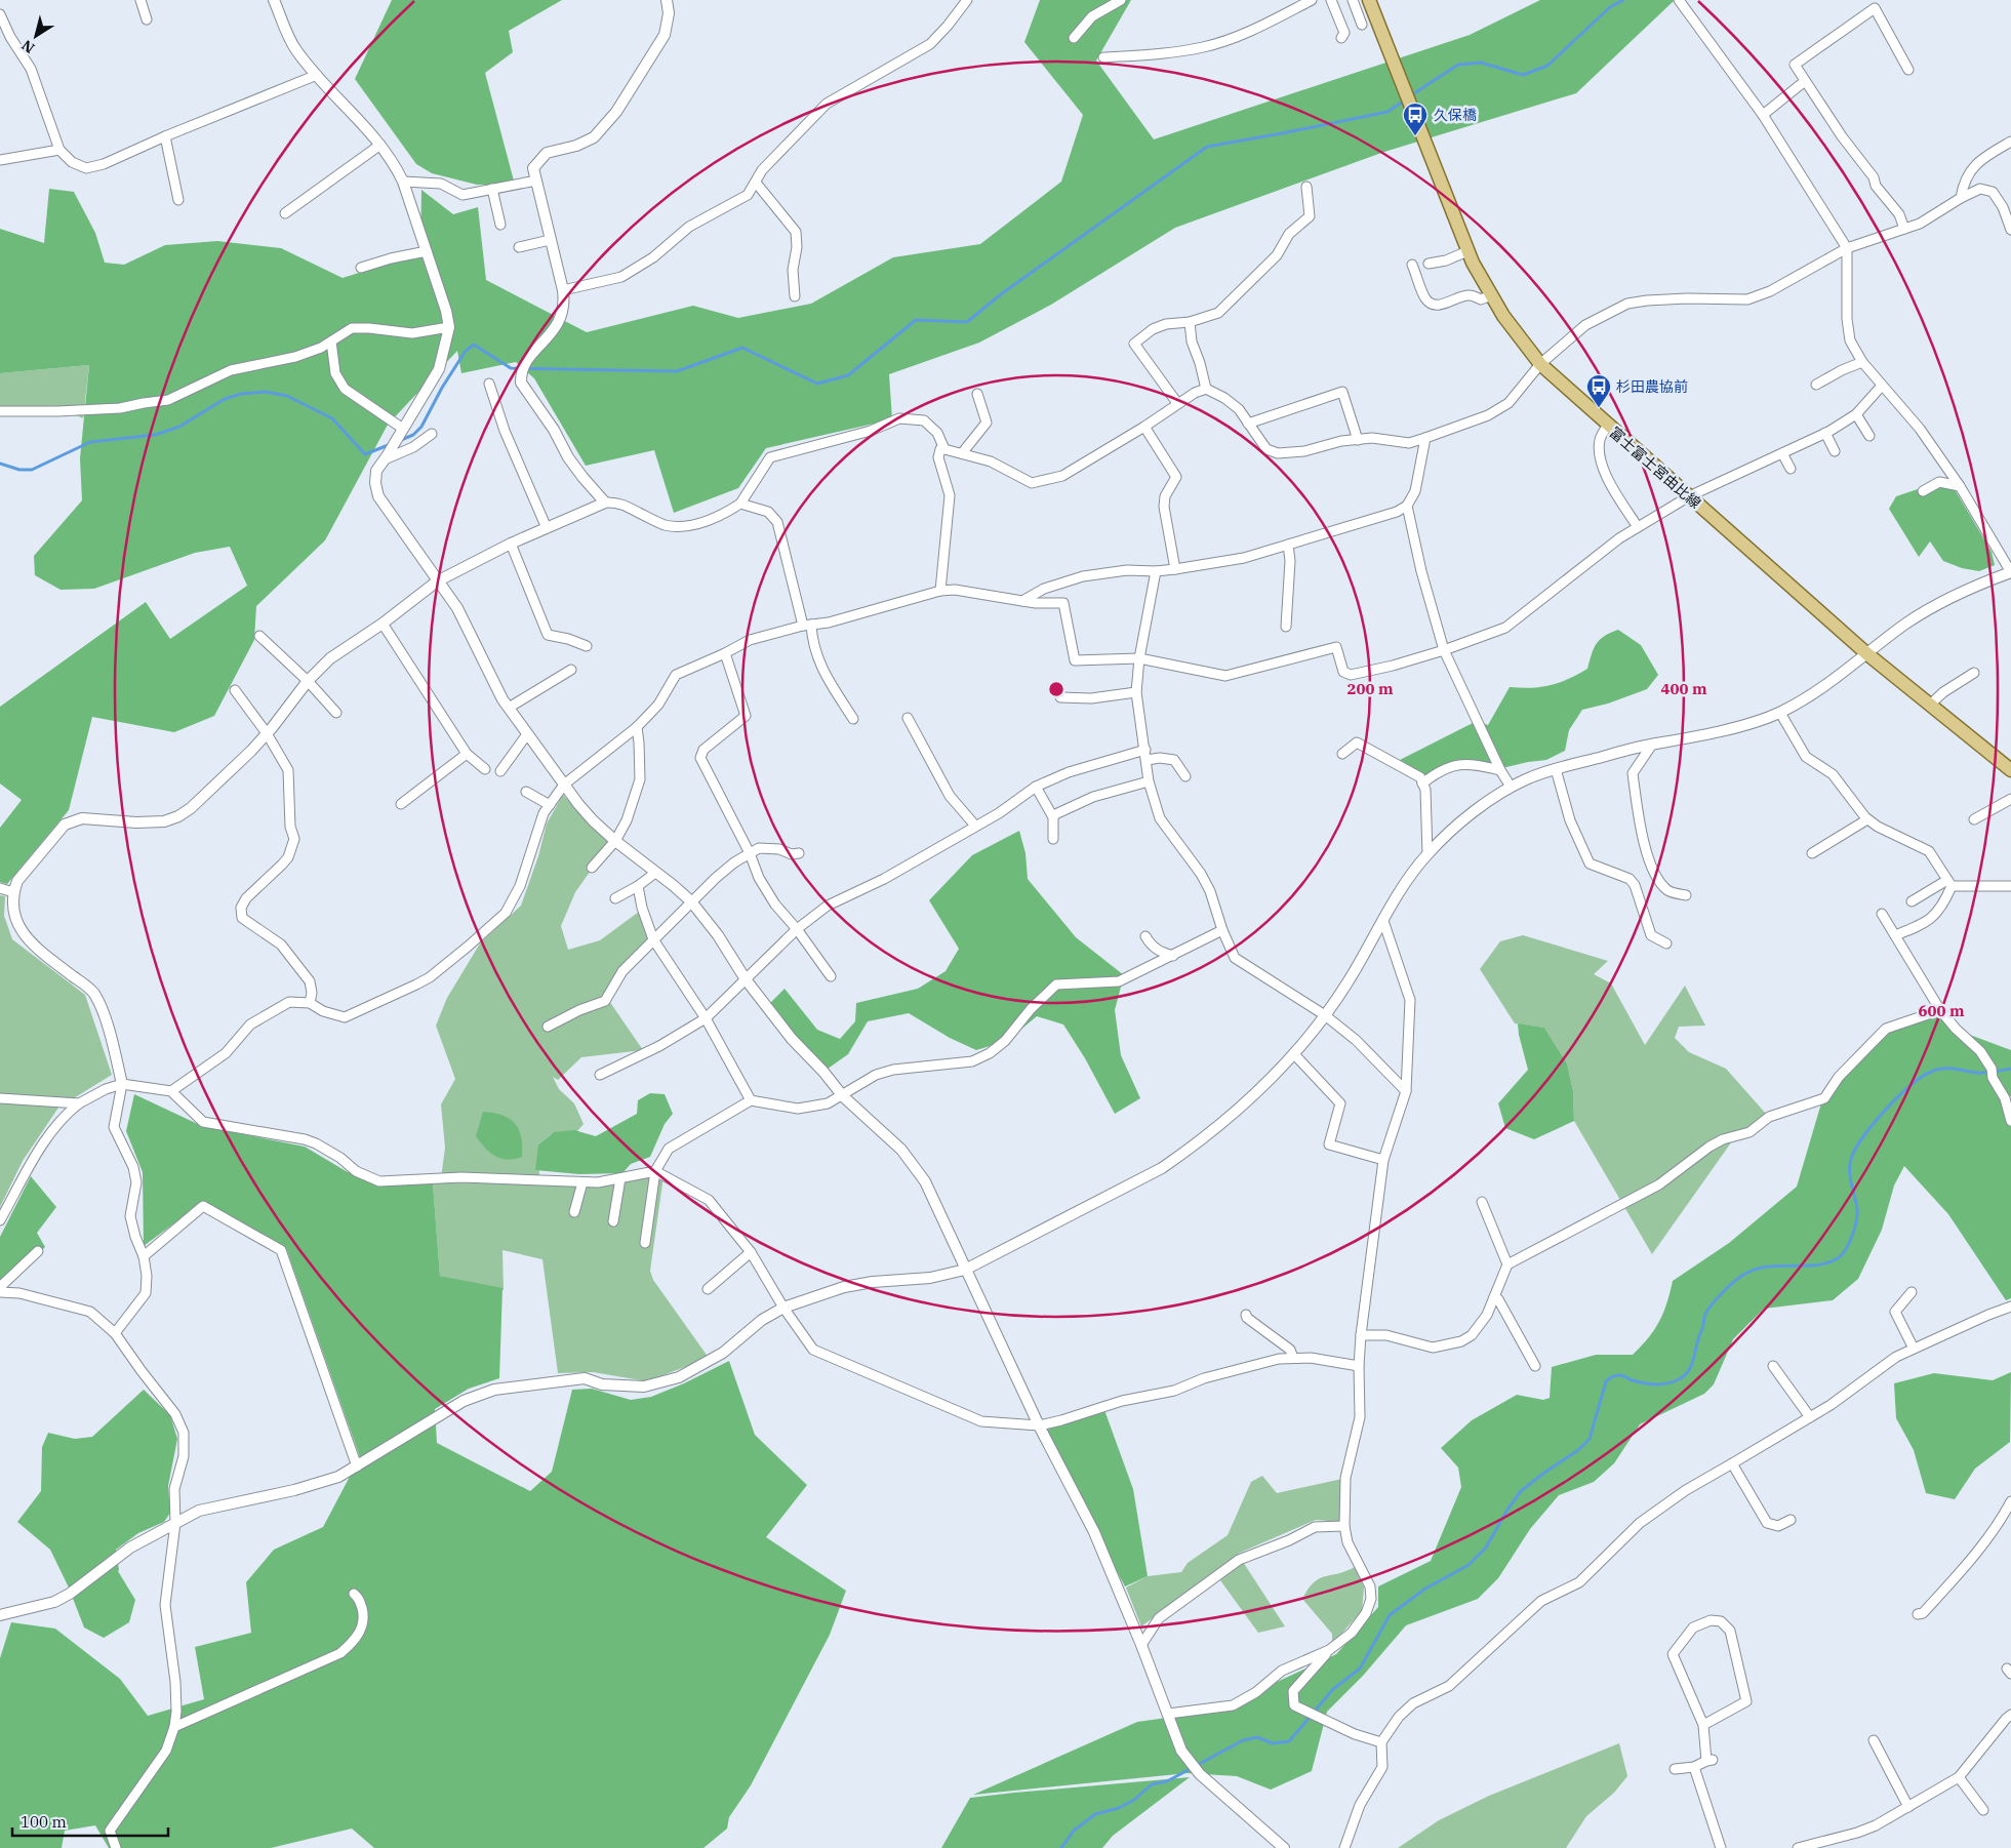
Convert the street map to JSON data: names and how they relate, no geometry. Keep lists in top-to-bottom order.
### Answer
{
  "streets": {
    "main road": ["富士富士宮由比線"]
  },
  "places": {
    "bus stop": ["久保橋", "杉田農協前"]
  },
  "scale_bar": "100 m",
  "north": "bottom left",
  "rings": ["200 m", "400 m", "600 m"]
}
